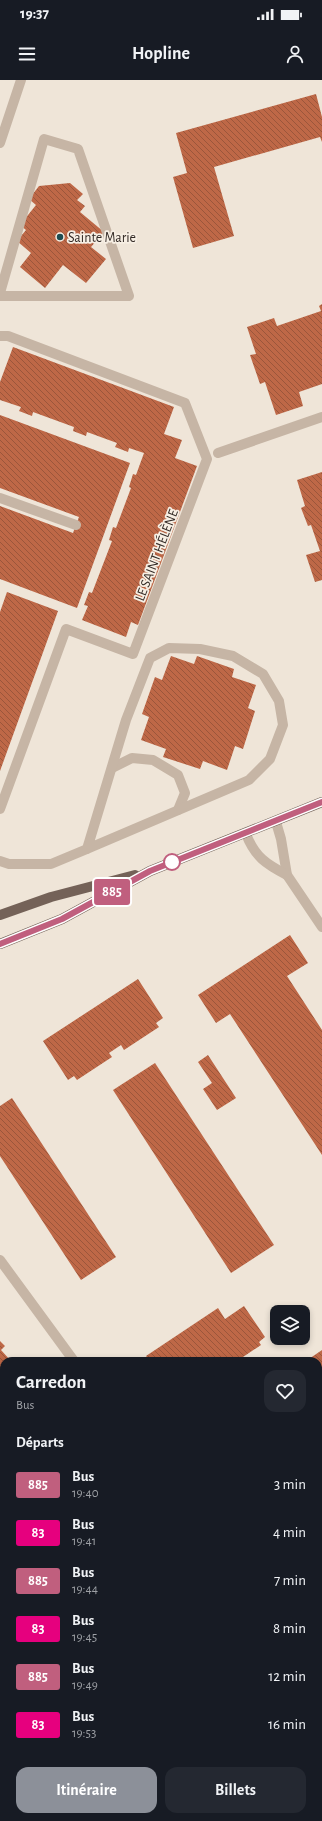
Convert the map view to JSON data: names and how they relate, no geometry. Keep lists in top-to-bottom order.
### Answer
{
  "streets": {
    "street": ["LE SAINT HÉLÈNE"]
  },
  "places": ["Sainte Marie"],
  "lines": ["bus line 885"],
  "page": {
    "status": "19:37",
    "header": "Hopline",
    "on_map": "885",
    "heading": [
      ["Carredon", "Bus"],
      "Départs"
    ],
    "list": [
      {
        "mark": "885",
        "name": "Bus",
        "note": "19:40",
        "value": "3 min"
      },
      {
        "mark": "83",
        "name": "Bus",
        "note": "19:41",
        "value": "4 min"
      },
      {
        "mark": "885",
        "name": "Bus",
        "note": "19:44",
        "value": "7 min"
      },
      {
        "mark": "83",
        "name": "Bus",
        "note": "19:45",
        "value": "8 min"
      },
      {
        "mark": "885",
        "name": "Bus",
        "note": "19:49",
        "value": "12 min"
      },
      {
        "mark": "83",
        "name": "Bus",
        "note": "19:53",
        "value": "16 min"
      }
    ],
    "buttons": ["Itinéraire", "Billets"]
  }
}
